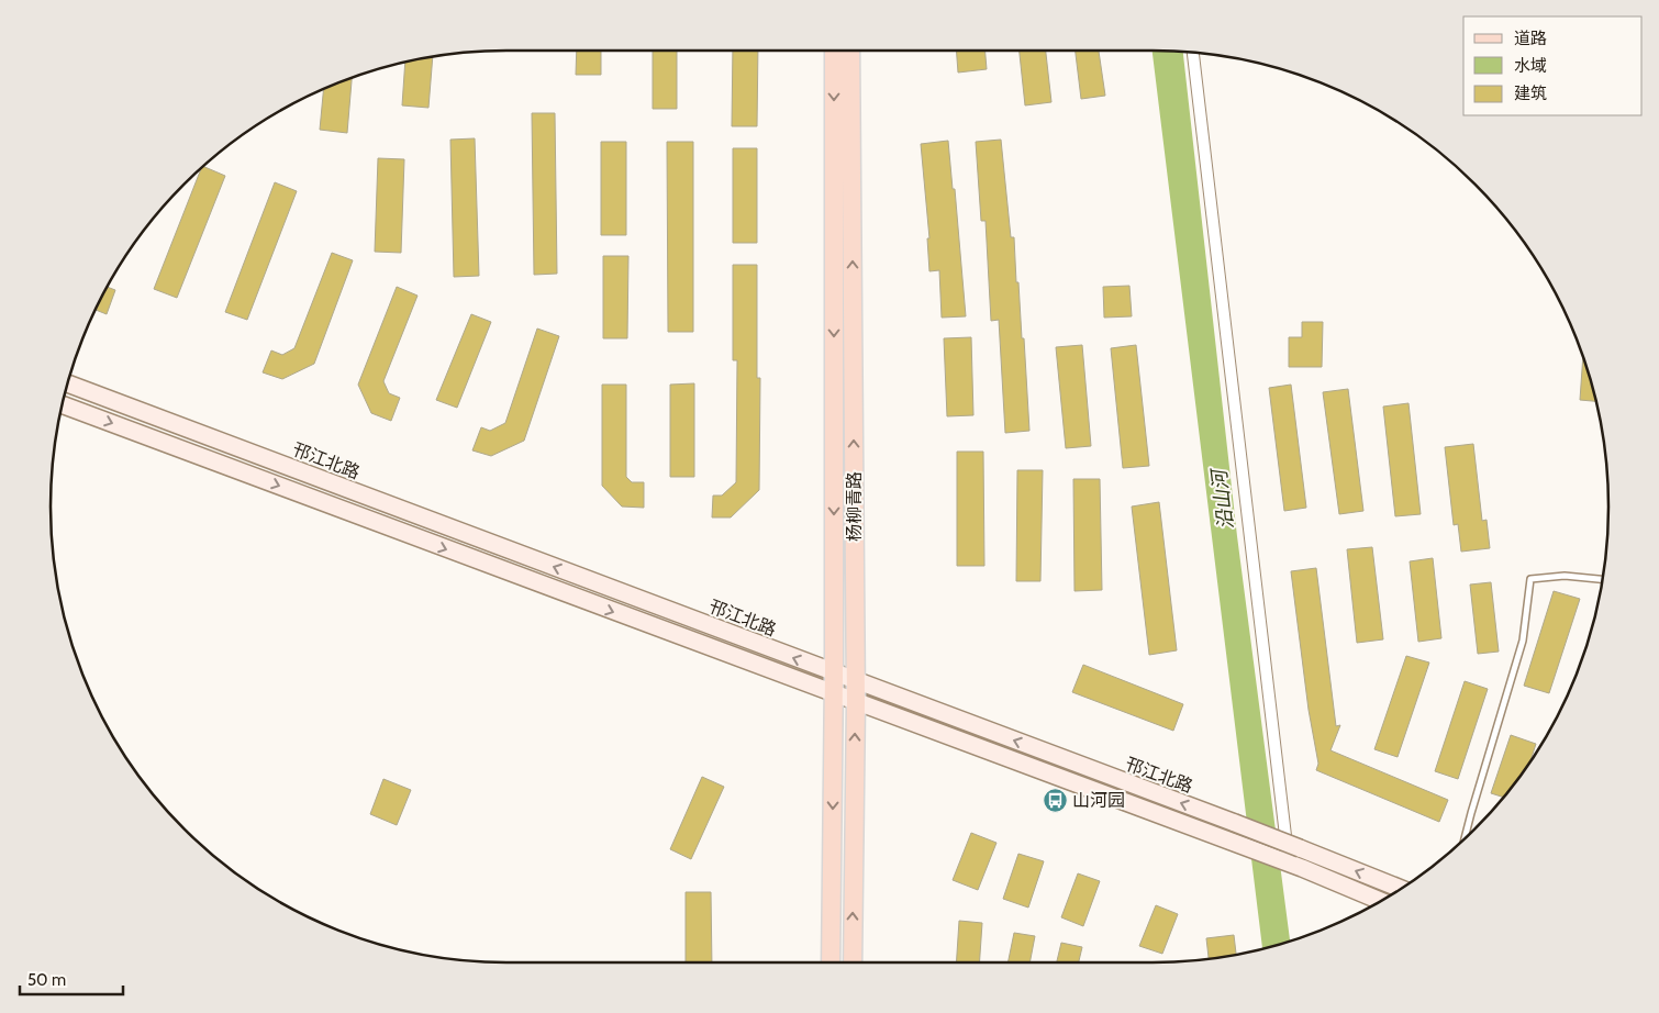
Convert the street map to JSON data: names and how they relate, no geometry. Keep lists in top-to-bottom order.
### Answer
{
  "streets": {
    "main road": ["邗江北路", "杨柳青路"]
  },
  "crossings": [
    ["邗江北路", "杨柳青路"]
  ],
  "water": ["沿山河"],
  "places": {
    "bus stop": ["山河园"]
  },
  "legend": ["道路", "水域", "建筑"],
  "scale_bar": "50 m"
}
